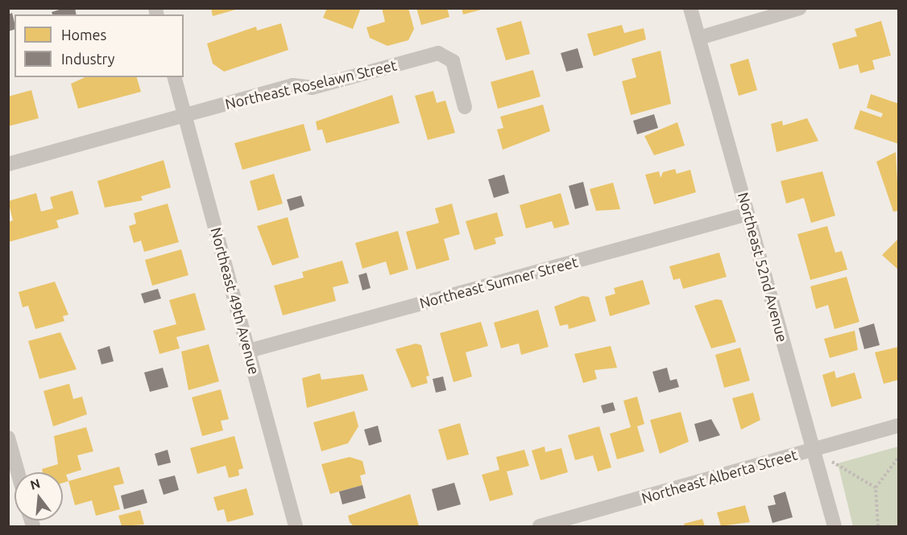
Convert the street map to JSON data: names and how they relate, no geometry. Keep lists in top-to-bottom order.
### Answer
{
  "streets": {
    "street": [
      "Northeast Roselawn Street",
      "Northeast 52nd Avenue",
      "Northeast Sumner Street",
      "Northeast 49th Avenue",
      "Northeast Alberta Street"
    ]
  },
  "crossings": [
    ["Northeast Roselawn Street", "Northeast 49th Avenue"],
    ["Northeast 52nd Avenue", "Northeast Sumner Street"],
    ["Northeast 52nd Avenue", "Northeast Alberta Street"],
    ["Northeast Sumner Street", "Northeast 49th Avenue"]
  ],
  "legend": ["Homes", "Industry"],
  "north": "top"
}
